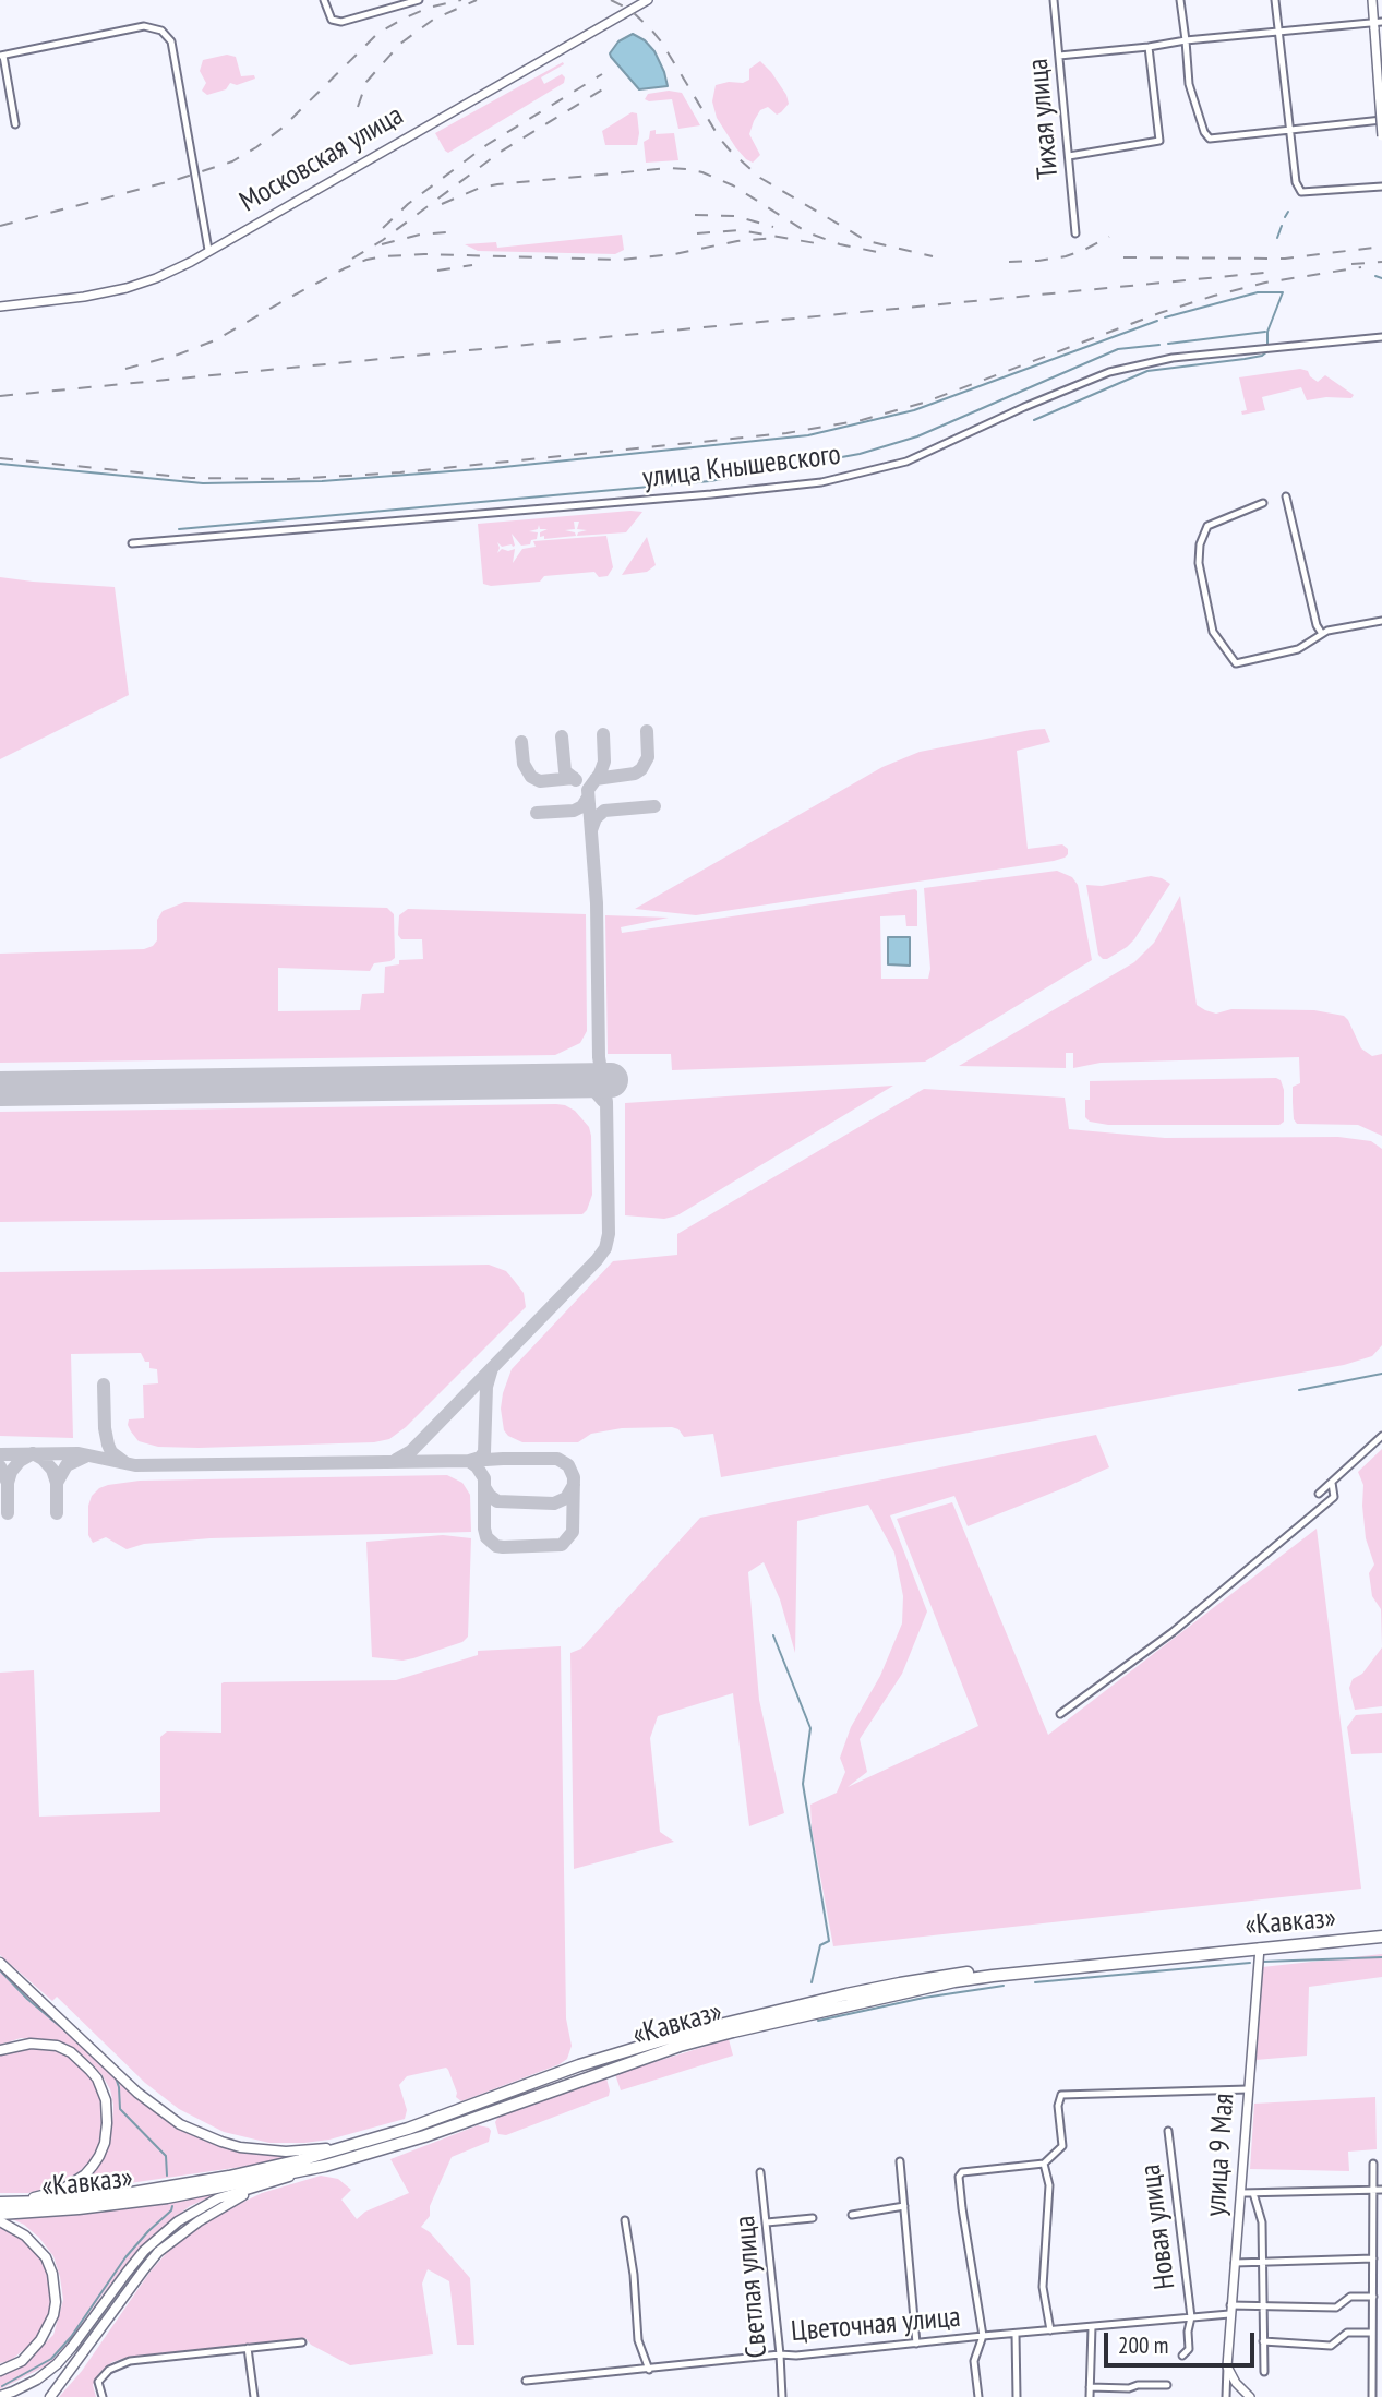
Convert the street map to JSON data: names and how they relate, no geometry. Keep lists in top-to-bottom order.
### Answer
{
  "streets": {
    "highway": ["«Кавказ»"],
    "street": [
      "Тихая улица",
      "Московская улица",
      "улица Кнышевского",
      "улица 9 Мая",
      "Новая улица",
      "Светлая улица",
      "Цветочная улица"
    ]
  },
  "crossings": [
    ["«Кавказ»", "улица 9 Мая"],
    ["улица 9 Мая", "Цветочная улица"],
    ["Новая улица", "Цветочная улица"],
    ["Светлая улица", "Цветочная улица"]
  ],
  "scale_bar": "200 m"
}
